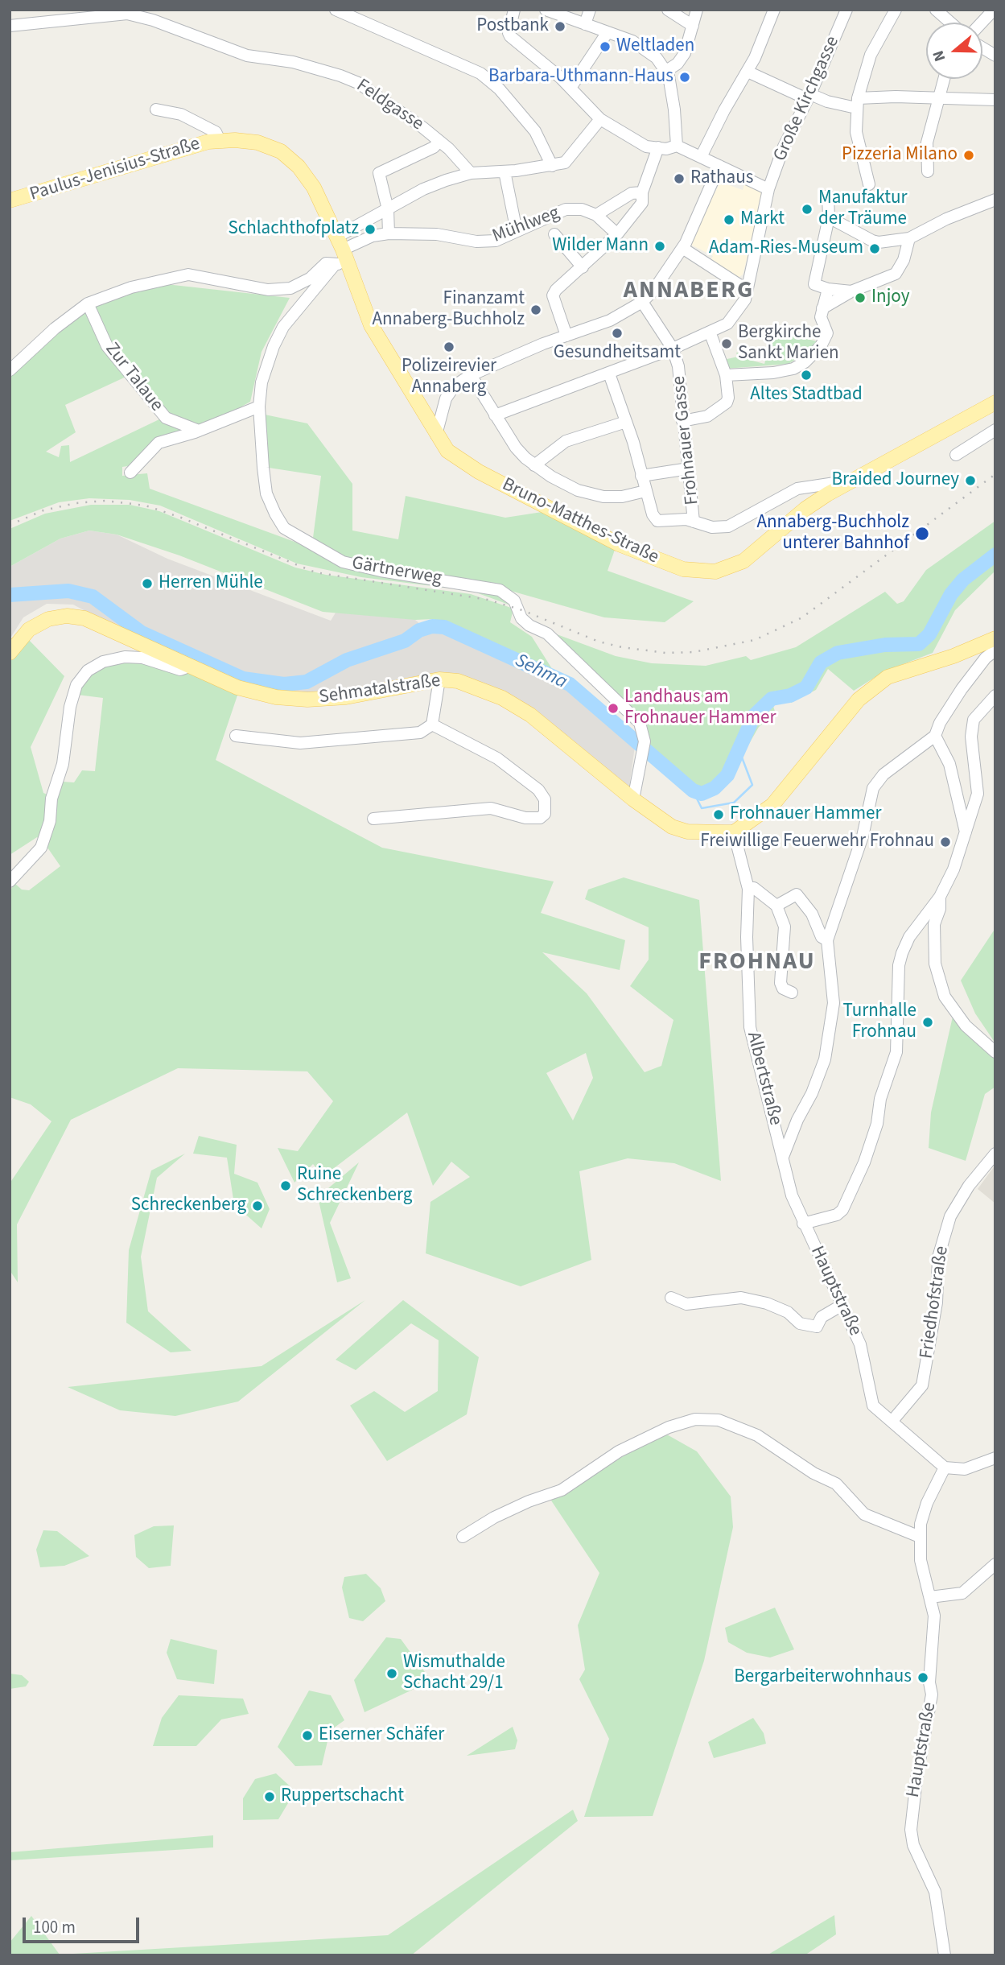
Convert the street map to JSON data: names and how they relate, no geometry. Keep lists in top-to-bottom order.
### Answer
{
  "streets": {
    "main road": ["Paulus-Jenisius-Straße", "Bruno-Matthes-Straße", "Sehmatalstraße"],
    "street": [
      "Große Kirchgasse",
      "Feldgasse",
      "Mühlweg",
      "Zur Talaue",
      "Frohnauer Gasse",
      "Gärtnerweg",
      "Albertstraße",
      "Hauptstraße",
      "Friedhofstraße"
    ]
  },
  "crossings": [
    ["Paulus-Jenisius-Straße", "Bruno-Matthes-Straße"],
    ["Paulus-Jenisius-Straße", "Gärtnerweg"],
    ["Gärtnerweg", "Sehmatalstraße"],
    ["Sehmatalstraße", "Albertstraße"],
    ["Albertstraße", "Hauptstraße"],
    ["Hauptstraße", "Friedhofstraße"]
  ],
  "districts": ["ANNABERG", "FROHNAU"],
  "water": ["Sehma"],
  "places": [
    "Postbank",
    "Weltladen",
    "Barbara-Uthmann-Haus",
    "Pizzeria Milano",
    "Rathaus",
    "Manufaktur der Träume",
    "Markt",
    "Schlachthofplatz",
    "Wilder Mann",
    "Adam-Ries-Museum",
    "Injoy",
    "Finanzamt Annaberg-Buchholz",
    "Gesundheitsamt",
    "Bergkirche Sankt Marien",
    "Polizeirevier Annaberg",
    "Altes Stadtbad",
    "Braided Journey",
    "Annaberg-Buchholz unterer Bahnhof",
    "Herren Mühle",
    "Landhaus am Frohnauer Hammer",
    "Frohnauer Hammer",
    "Freiwillige Feuerwehr Frohnau",
    "Turnhalle Frohnau",
    "Ruine Schreckenberg",
    "Schreckenberg",
    "Wismuthalde Schacht 29/1",
    "Bergarbeiterwohnhaus",
    "Eiserner Schäfer",
    "Ruppertschacht"
  ],
  "scale_bar": "100 m",
  "north": "left"
}
